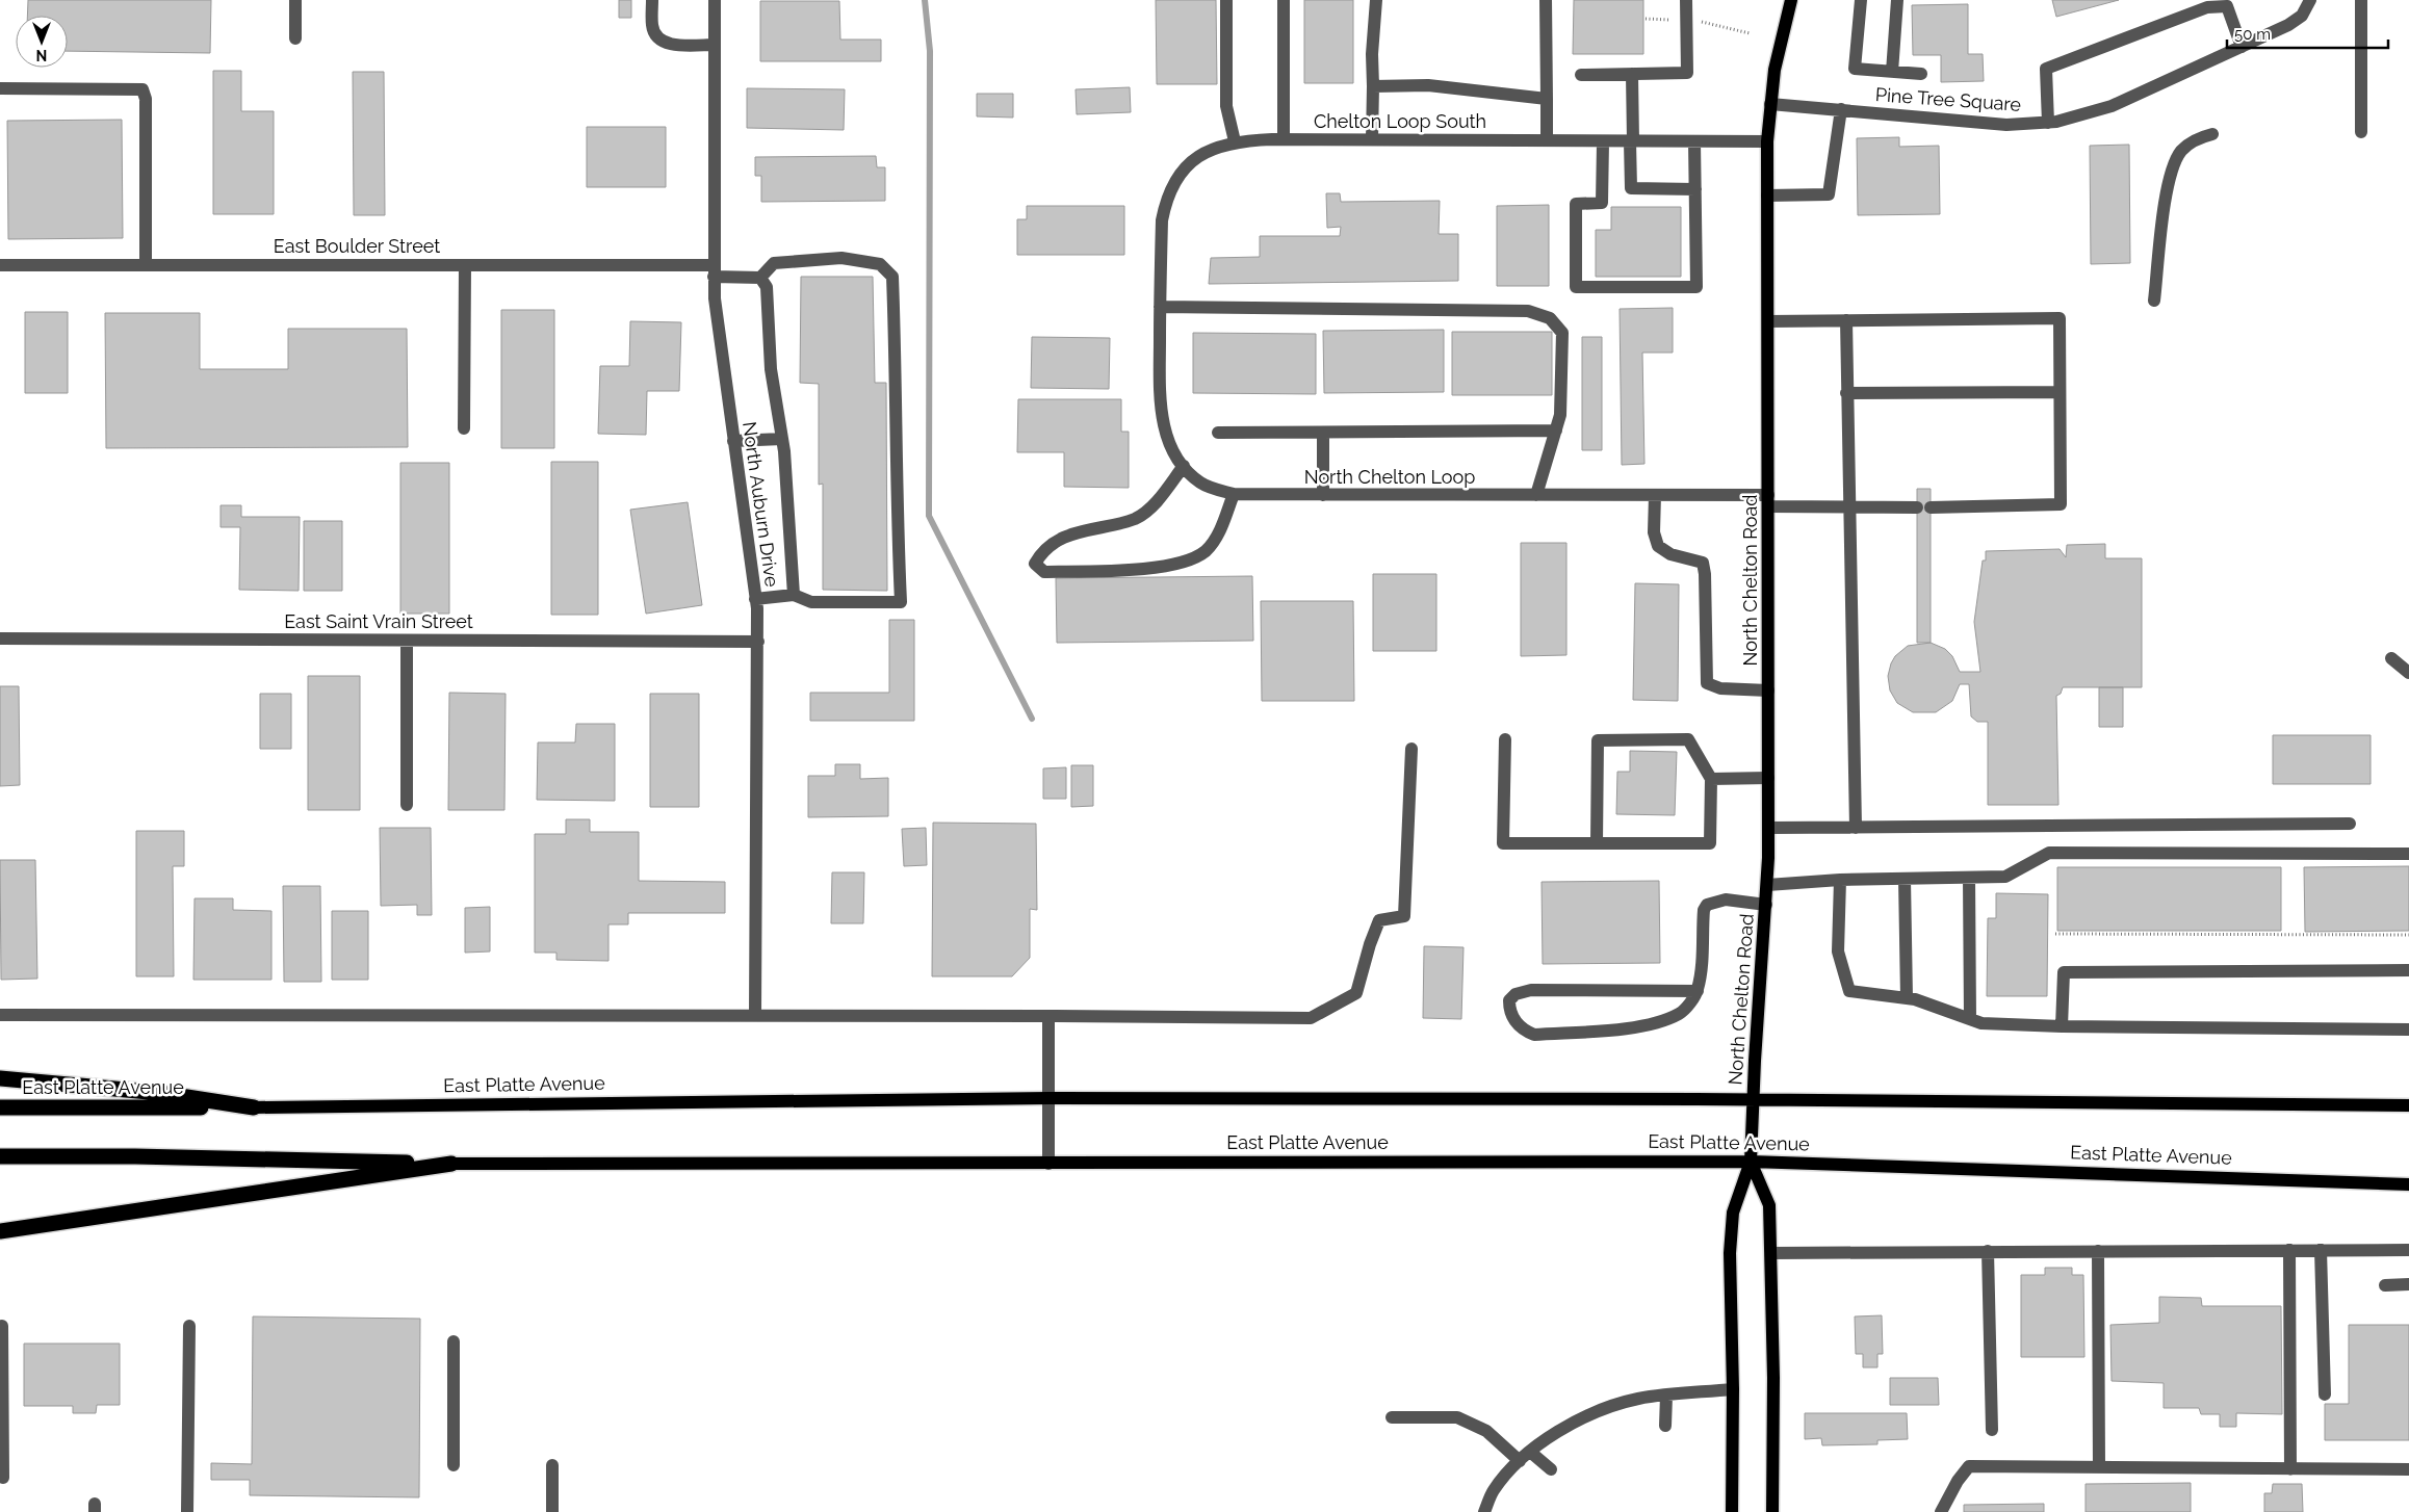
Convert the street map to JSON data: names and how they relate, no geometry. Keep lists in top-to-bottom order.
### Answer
{
  "streets": {
    "highway": ["East Platte Avenue"],
    "main road": ["North Chelton Road"],
    "street": [
      "Pine Tree Square",
      "Chelton Loop South",
      "East Boulder Street",
      "North Chelton Loop",
      "North Auburn Drive",
      "East Saint Vrain Street"
    ]
  },
  "crossings": [
    ["Pine Tree Square", "North Chelton Road"],
    ["Chelton Loop South", "North Chelton Loop"],
    ["Chelton Loop South", "North Chelton Road"],
    ["East Boulder Street", "North Auburn Drive"],
    ["North Chelton Loop", "North Chelton Road"],
    ["North Auburn Drive", "East Saint Vrain Street"],
    ["North Chelton Road", "East Platte Avenue"]
  ],
  "scale_bar": "50 m",
  "north": "bottom"
}
